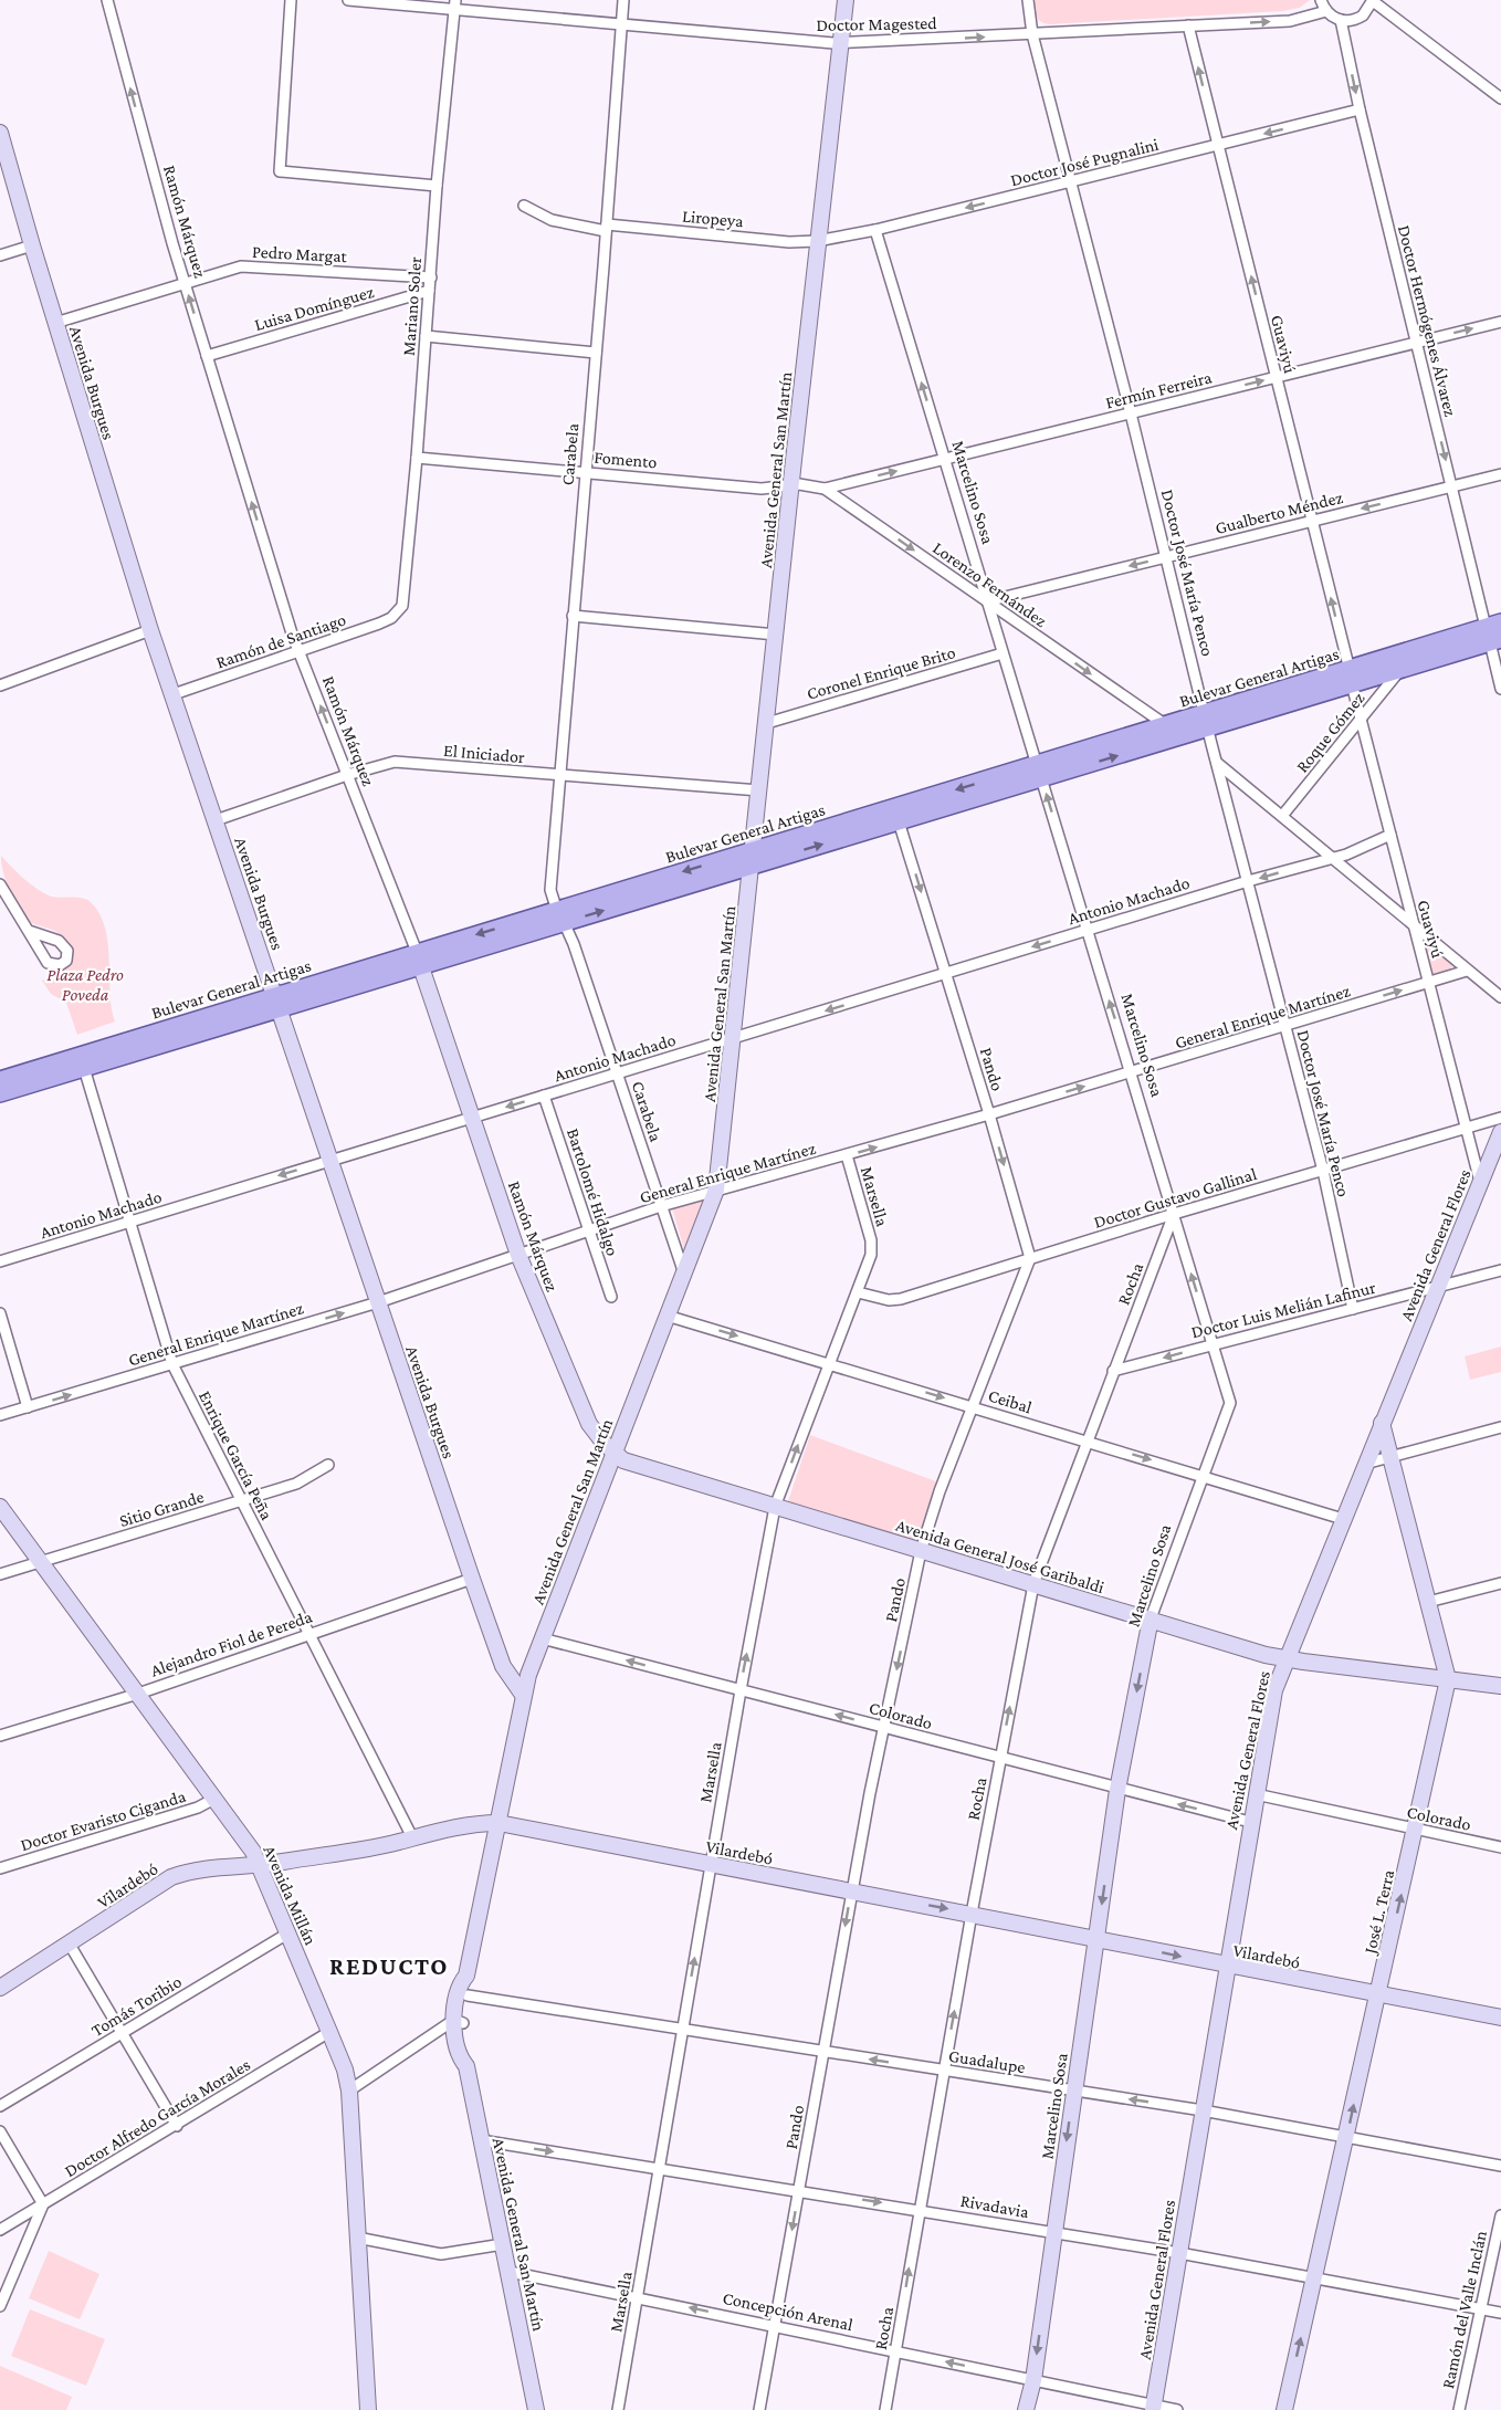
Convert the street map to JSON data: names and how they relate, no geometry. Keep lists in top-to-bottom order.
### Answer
{
  "streets": {
    "main road": ["Bulevar General Artigas"],
    "street": [
      "Doctor Magested",
      "Doctor José Pugnalini",
      "Liropeya",
      "Ramón Márquez",
      "Pedro Margat",
      "Mariano Soler",
      "Luisa Domínguez",
      "Doctor Hermógenes Álvarez",
      "Guaviyú",
      "Avenida Burgues",
      "Fermín Ferreira",
      "Carabela",
      "Fomento",
      "Avenida General San Martín",
      "Marcelino Sosa",
      "Gualberto Méndez",
      "Doctor José María Penco",
      "Lorenzo Fernández",
      "Ramón de Santiago",
      "Coronel Enrique Brito",
      "Roque Gómez",
      "El Iniciador",
      "Antonio Machado",
      "General Enrique Martínez",
      "Pando",
      "Bartolomé Hidalgo",
      "Marsella",
      "Doctor Gustavo Gallinal",
      "Avenida General Flores",
      "Rocha",
      "Doctor Luis Melián Lafinur",
      "Ceibal",
      "Enrique García Peña",
      "Sitio Grande",
      "Avenida General José Garibaldi",
      "Alejandro Fiol de Pereda",
      "Colorado",
      "Doctor Evaristo Ciganda",
      "Vilardebó",
      "Avenida Millán",
      "José L. Terra",
      "Tomás Toribio",
      "Guadalupe",
      "Doctor Alfredo García Morales",
      "Rivadavia",
      "Ramón del Valle Inclán",
      "Concepción Arenal"
    ]
  },
  "crossings": [
    ["Doctor Magested", "Mariano Soler"],
    ["Doctor Magested", "Guaviyú"],
    ["Doctor Magested", "Carabela"],
    ["Doctor Magested", "Avenida General San Martín"],
    ["Doctor Magested", "Doctor José María Penco"],
    ["Doctor José Pugnalini", "Liropeya"],
    ["Doctor José Pugnalini", "Doctor Hermógenes Álvarez"],
    ["Doctor José Pugnalini", "Guaviyú"],
    ["Doctor José Pugnalini", "Avenida General San Martín"],
    ["Doctor José Pugnalini", "Marcelino Sosa"],
    ["Doctor José Pugnalini", "Doctor José María Penco"],
    ["Liropeya", "Carabela"],
    ["Liropeya", "Avenida General San Martín"],
    ["Ramón Márquez", "Pedro Margat"],
    ["Ramón Márquez", "Luisa Domínguez"],
    ["Ramón Márquez", "Avenida General San Martín"],
    ["Ramón Márquez", "Ramón de Santiago"],
    ["Ramón Márquez", "Bulevar General Artigas"],
    ["Ramón Márquez", "El Iniciador"],
    ["Ramón Márquez", "Antonio Machado"],
    ["Ramón Márquez", "General Enrique Martínez"],
    ["Ramón Márquez", "Avenida General José Garibaldi"],
    ["Pedro Margat", "Mariano Soler"],
    ["Pedro Margat", "Avenida Burgues"],
    ["Mariano Soler", "Luisa Domínguez"],
    ["Mariano Soler", "Fomento"],
    ["Mariano Soler", "Ramón de Santiago"],
    ["Doctor Hermógenes Álvarez", "Fermín Ferreira"],
    ["Doctor Hermógenes Álvarez", "Gualberto Méndez"],
    ["Doctor Hermógenes Álvarez", "Bulevar General Artigas"],
    ["Guaviyú", "Fermín Ferreira"],
    ["Guaviyú", "Gualberto Méndez"],
    ["Guaviyú", "Bulevar General Artigas"],
    ["Guaviyú", "Roque Gómez"],
    ["Guaviyú", "Antonio Machado"],
    ["Guaviyú", "General Enrique Martínez"],
    ["Guaviyú", "Doctor Gustavo Gallinal"],
    ["Guaviyú", "Avenida General Flores"],
    ["Avenida Burgues", "Avenida General San Martín"],
    ["Avenida Burgues", "Ramón de Santiago"],
    ["Avenida Burgues", "Bulevar General Artigas"],
    ["Avenida Burgues", "El Iniciador"],
    ["Avenida Burgues", "Antonio Machado"],
    ["Avenida Burgues", "General Enrique Martínez"],
    ["Avenida Burgues", "Alejandro Fiol de Pereda"],
    ["Fermín Ferreira", "Marcelino Sosa"],
    ["Fermín Ferreira", "Doctor José María Penco"],
    ["Fermín Ferreira", "Lorenzo Fernández"],
    ["Carabela", "Fomento"],
    ["Carabela", "Avenida General San Martín"],
    ["Carabela", "Bulevar General Artigas"],
    ["Carabela", "El Iniciador"],
    ["Carabela", "Antonio Machado"],
    ["Carabela", "General Enrique Martínez"],
    ["Fomento", "Avenida General San Martín"],
    ["Fomento", "Lorenzo Fernández"],
    ["Avenida General San Martín", "Lorenzo Fernández"],
    ["Avenida General San Martín", "Coronel Enrique Brito"],
    ["Avenida General San Martín", "Bulevar General Artigas"],
    ["Avenida General San Martín", "El Iniciador"],
    ["Avenida General San Martín", "Antonio Machado"],
    ["Avenida General San Martín", "General Enrique Martínez"],
    ["Avenida General San Martín", "Ceibal"],
    ["Avenida General San Martín", "Avenida General José Garibaldi"],
    ["Avenida General San Martín", "Colorado"],
    ["Avenida General San Martín", "Vilardebó"],
    ["Avenida General San Martín", "Guadalupe"],
    ["Avenida General San Martín", "Rivadavia"],
    ["Avenida General San Martín", "Concepción Arenal"],
    ["Marcelino Sosa", "Gualberto Méndez"],
    ["Marcelino Sosa", "Lorenzo Fernández"],
    ["Marcelino Sosa", "Coronel Enrique Brito"],
    ["Marcelino Sosa", "Bulevar General Artigas"],
    ["Marcelino Sosa", "Antonio Machado"],
    ["Marcelino Sosa", "General Enrique Martínez"],
    ["Marcelino Sosa", "Doctor Gustavo Gallinal"],
    ["Marcelino Sosa", "Rocha"],
    ["Marcelino Sosa", "Doctor Luis Melián Lafinur"],
    ["Marcelino Sosa", "Ceibal"],
    ["Marcelino Sosa", "Avenida General José Garibaldi"],
    ["Marcelino Sosa", "Colorado"],
    ["Marcelino Sosa", "Vilardebó"],
    ["Marcelino Sosa", "Guadalupe"],
    ["Marcelino Sosa", "Rivadavia"],
    ["Marcelino Sosa", "Concepción Arenal"],
    ["Gualberto Méndez", "Doctor José María Penco"],
    ["Gualberto Méndez", "Lorenzo Fernández"],
    ["Doctor José María Penco", "Bulevar General Artigas"],
    ["Doctor José María Penco", "Antonio Machado"],
    ["Doctor José María Penco", "General Enrique Martínez"],
    ["Doctor José María Penco", "Doctor Gustavo Gallinal"],
    ["Doctor José María Penco", "Doctor Luis Melián Lafinur"],
    ["Lorenzo Fernández", "Bulevar General Artigas"],
    ["Bulevar General Artigas", "Roque Gómez"],
    ["Bulevar General Artigas", "Pando"],
    ["Bulevar General Artigas", "Enrique García Peña"],
    ["Antonio Machado", "Pando"],
    ["Antonio Machado", "Bartolomé Hidalgo"],
    ["Antonio Machado", "Enrique García Peña"],
    ["General Enrique Martínez", "Pando"],
    ["General Enrique Martínez", "Bartolomé Hidalgo"],
    ["General Enrique Martínez", "Marsella"],
    ["General Enrique Martínez", "Enrique García Peña"],
    ["Pando", "Doctor Gustavo Gallinal"],
    ["Pando", "Ceibal"],
    ["Pando", "Avenida General José Garibaldi"],
    ["Pando", "Colorado"],
    ["Pando", "Vilardebó"],
    ["Pando", "Guadalupe"],
    ["Pando", "Rivadavia"],
    ["Pando", "Concepción Arenal"],
    ["Marsella", "Doctor Gustavo Gallinal"],
    ["Marsella", "Ceibal"],
    ["Marsella", "Avenida General José Garibaldi"],
    ["Marsella", "Colorado"],
    ["Marsella", "Vilardebó"],
    ["Marsella", "Guadalupe"],
    ["Marsella", "Rivadavia"],
    ["Marsella", "Concepción Arenal"],
    ["Doctor Gustavo Gallinal", "Rocha"],
    ["Avenida General Flores", "Doctor Luis Melián Lafinur"],
    ["Avenida General Flores", "Ceibal"],
    ["Avenida General Flores", "Avenida General José Garibaldi"],
    ["Avenida General Flores", "Colorado"],
    ["Avenida General Flores", "Vilardebó"],
    ["Avenida General Flores", "José L. Terra"],
    ["Avenida General Flores", "Guadalupe"],
    ["Avenida General Flores", "Rivadavia"],
    ["Avenida General Flores", "Concepción Arenal"],
    ["Rocha", "Doctor Luis Melián Lafinur"],
    ["Rocha", "Ceibal"],
    ["Rocha", "Avenida General José Garibaldi"],
    ["Rocha", "Colorado"],
    ["Rocha", "Vilardebó"],
    ["Rocha", "Guadalupe"],
    ["Rocha", "Rivadavia"],
    ["Rocha", "Concepción Arenal"],
    ["Enrique García Peña", "Sitio Grande"],
    ["Enrique García Peña", "Alejandro Fiol de Pereda"],
    ["Enrique García Peña", "Vilardebó"],
    ["Sitio Grande", "Avenida Millán"],
    ["Avenida General José Garibaldi", "José L. Terra"],
    ["Alejandro Fiol de Pereda", "Avenida Millán"],
    ["Colorado", "José L. Terra"],
    ["Doctor Evaristo Ciganda", "Avenida Millán"],
    ["Vilardebó", "Avenida Millán"],
    ["Vilardebó", "José L. Terra"],
    ["Avenida Millán", "Tomás Toribio"],
    ["Avenida Millán", "Doctor Alfredo García Morales"],
    ["José L. Terra", "Guadalupe"],
    ["José L. Terra", "Rivadavia"],
    ["Rivadavia", "Ramón del Valle Inclán"]
  ],
  "one_way": [
    "Doctor José Pugnalini",
    "Ramón Márquez",
    "Guaviyú",
    "Fermín Ferreira",
    "Gualberto Méndez",
    "Lorenzo Fernández",
    "Antonio Machado",
    "General Enrique Martínez",
    "Pando",
    "Marsella",
    "Rocha",
    "Ceibal",
    "Colorado",
    "José L. Terra",
    "Concepción Arenal"
  ],
  "districts": ["REDUCTO"],
  "parks": ["Plaza Pedro Poveda"]
}
